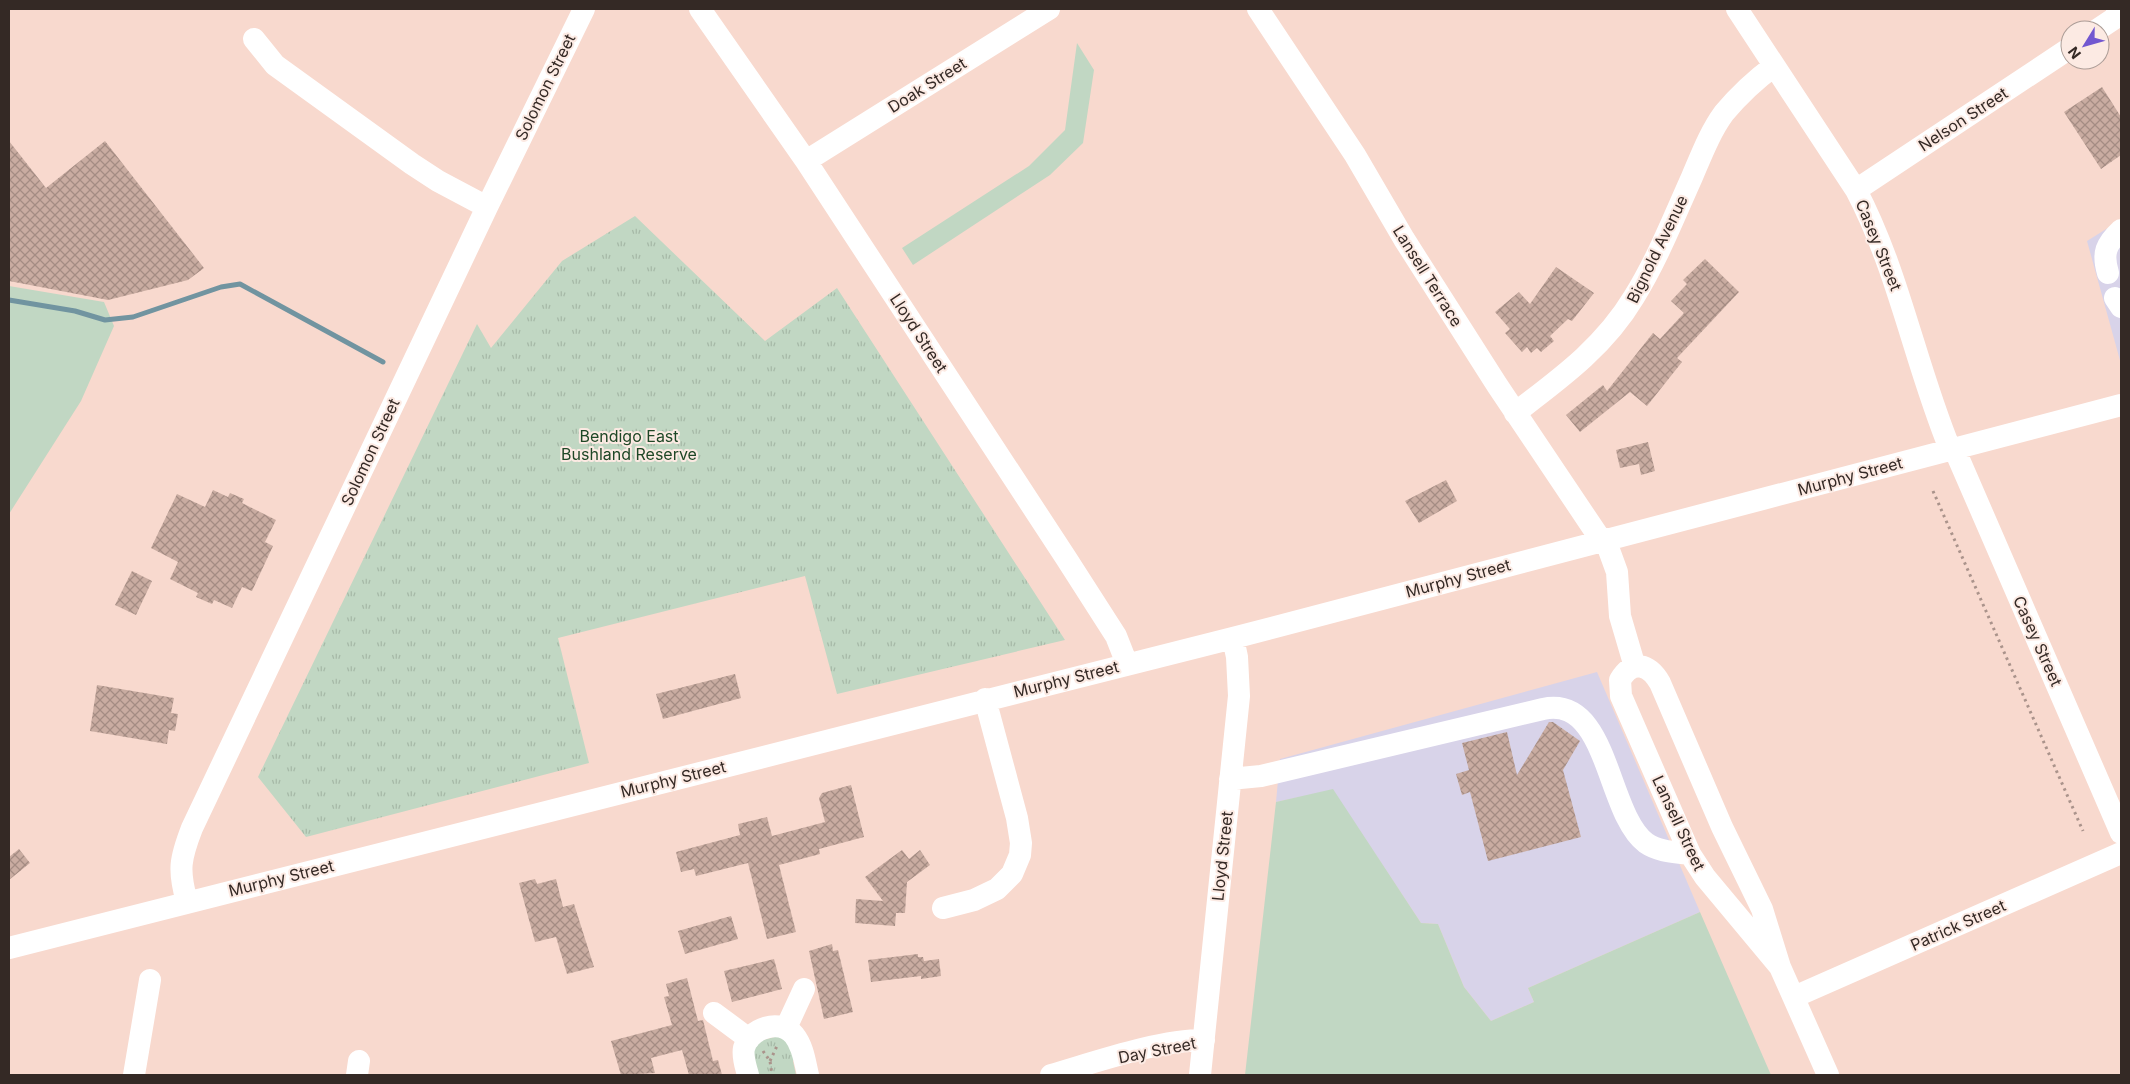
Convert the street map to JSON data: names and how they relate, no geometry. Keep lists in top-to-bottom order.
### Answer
{
  "streets": {
    "street": [
      "Doak Street",
      "Solomon Street",
      "Nelson Street",
      "Casey Street",
      "Bignold Avenue",
      "Lansell Terrace",
      "Lloyd Street",
      "Murphy Street",
      "Lansell Street",
      "Patrick Street",
      "Day Street"
    ]
  },
  "crossings": [
    ["Doak Street", "Lloyd Street"],
    ["Solomon Street", "Murphy Street"],
    ["Nelson Street", "Casey Street"],
    ["Casey Street", "Bignold Avenue"],
    ["Casey Street", "Murphy Street"],
    ["Bignold Avenue", "Lansell Terrace"],
    ["Lansell Terrace", "Murphy Street"],
    ["Lloyd Street", "Murphy Street"],
    ["Lloyd Street", "Day Street"],
    ["Lansell Street", "Patrick Street"]
  ],
  "parks": ["Bendigo East Bushland Reserve"],
  "north": "bottom left"
}
